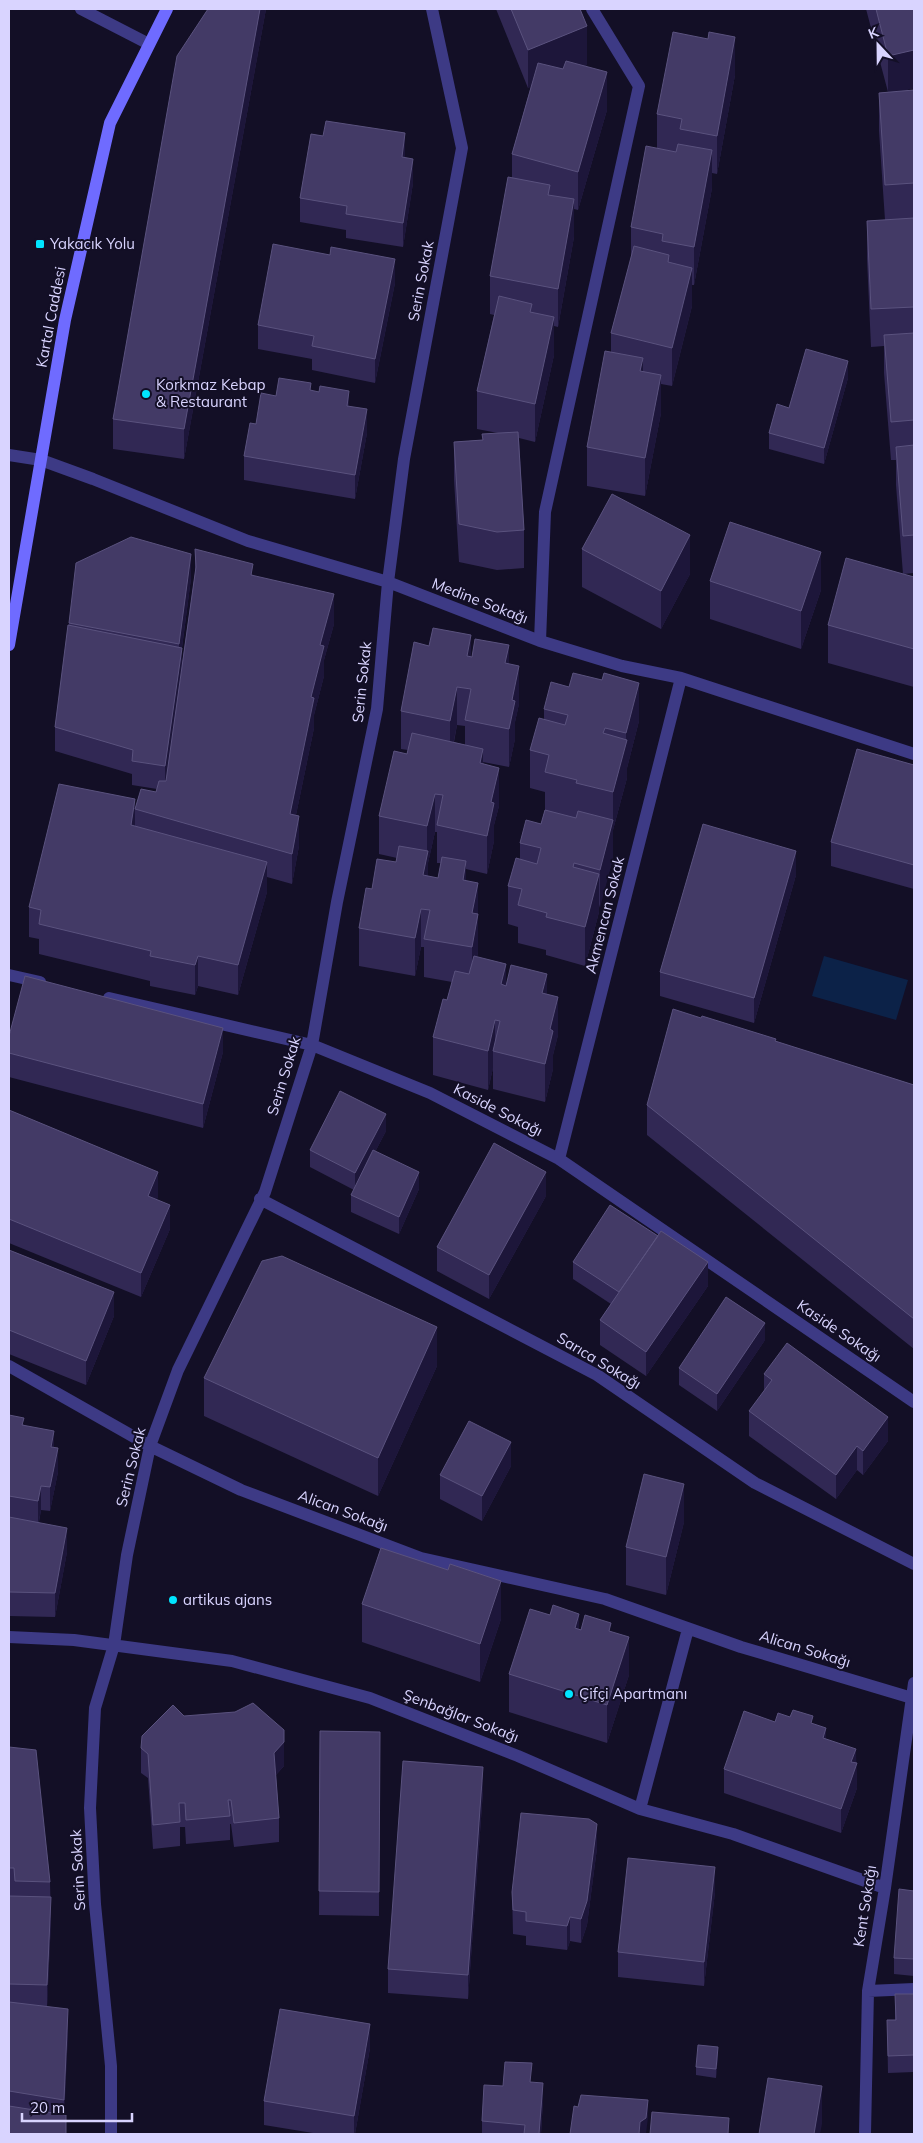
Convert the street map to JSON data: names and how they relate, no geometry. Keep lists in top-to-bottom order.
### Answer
{
  "streets": {
    "main road": ["Kartal Caddesi"],
    "street": [
      "Serin Sokak",
      "Medine Sokağı",
      "Akmencan Sokak",
      "Kaside Sokağı",
      "Sarıca Sokağı",
      "Alican Sokağı",
      "Şenbağlar Sokağı",
      "Kent Sokağı"
    ]
  },
  "crossings": [
    ["Serin Sokak", "Medine Sokağı"],
    ["Serin Sokak", "Kaside Sokağı"],
    ["Serin Sokak", "Sarıca Sokağı"],
    ["Serin Sokak", "Alican Sokağı"],
    ["Serin Sokak", "Şenbağlar Sokağı"],
    ["Kartal Caddesi", "Medine Sokağı"],
    ["Medine Sokağı", "Akmencan Sokak"],
    ["Akmencan Sokak", "Kaside Sokağı"],
    ["Alican Sokağı", "Kent Sokağı"],
    ["Şenbağlar Sokağı", "Kent Sokağı"]
  ],
  "places": {
    "transit": ["Yakacık Yolu"],
    "other": ["Korkmaz Kebap & Restaurant", "artikus ajans", "Çifçi Apartmanı"]
  },
  "scale_bar": "20 m",
  "north": "top"
}
